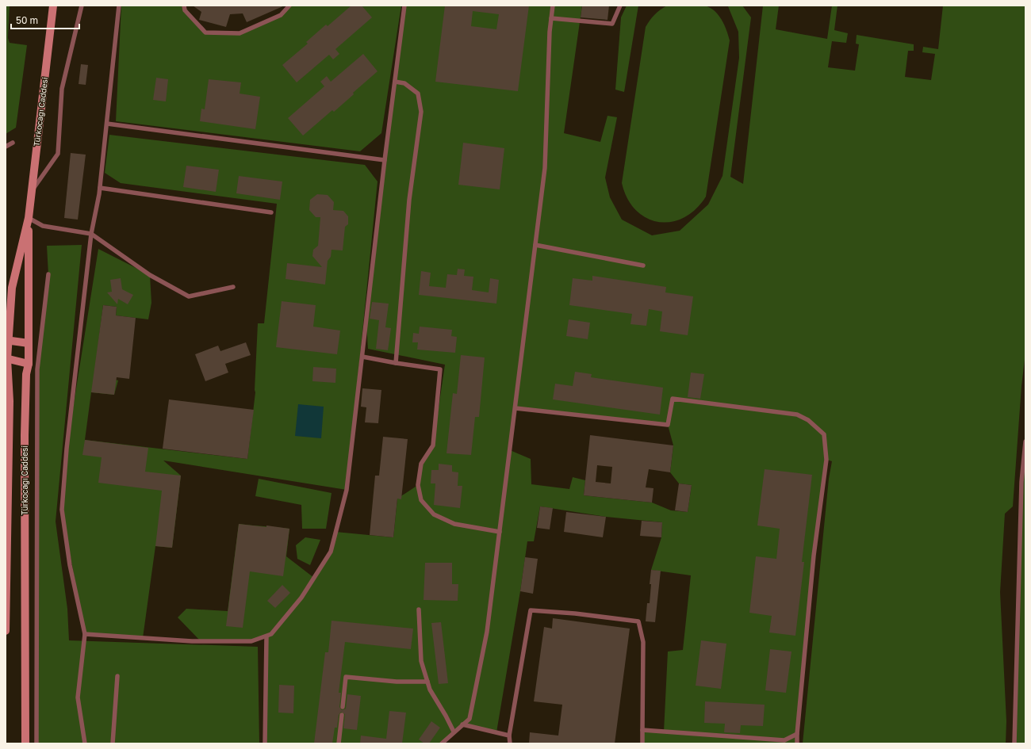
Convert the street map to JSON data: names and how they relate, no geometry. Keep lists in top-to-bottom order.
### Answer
{
  "streets": {
    "main road": ["Türkocağı Caddesi"]
  },
  "scale_bar": "50 m"
}
